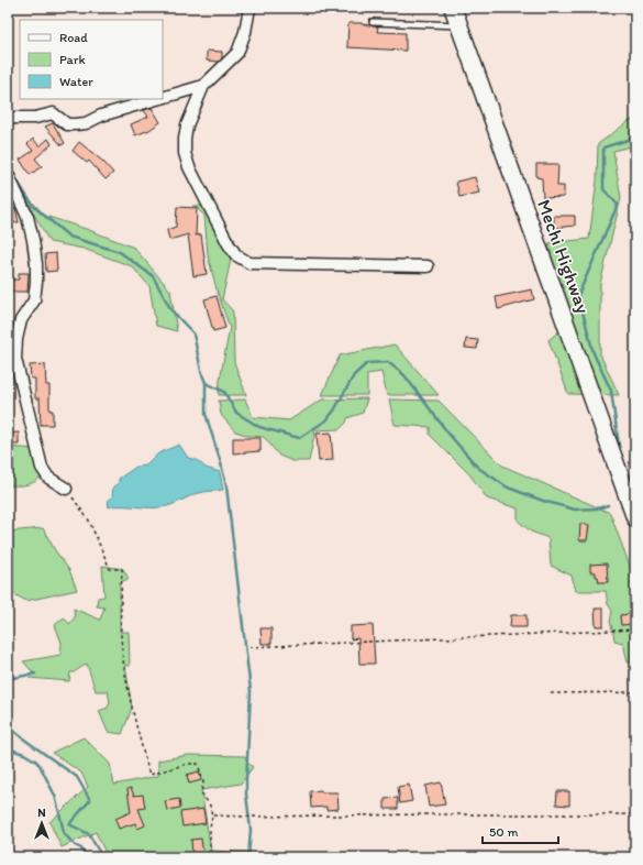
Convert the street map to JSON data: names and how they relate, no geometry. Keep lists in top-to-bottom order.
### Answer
{
  "streets": {
    "main road": ["Mechi Highway"]
  },
  "legend": ["Road", "Park", "Water"],
  "scale_bar": "50 m",
  "north": "top"
}
